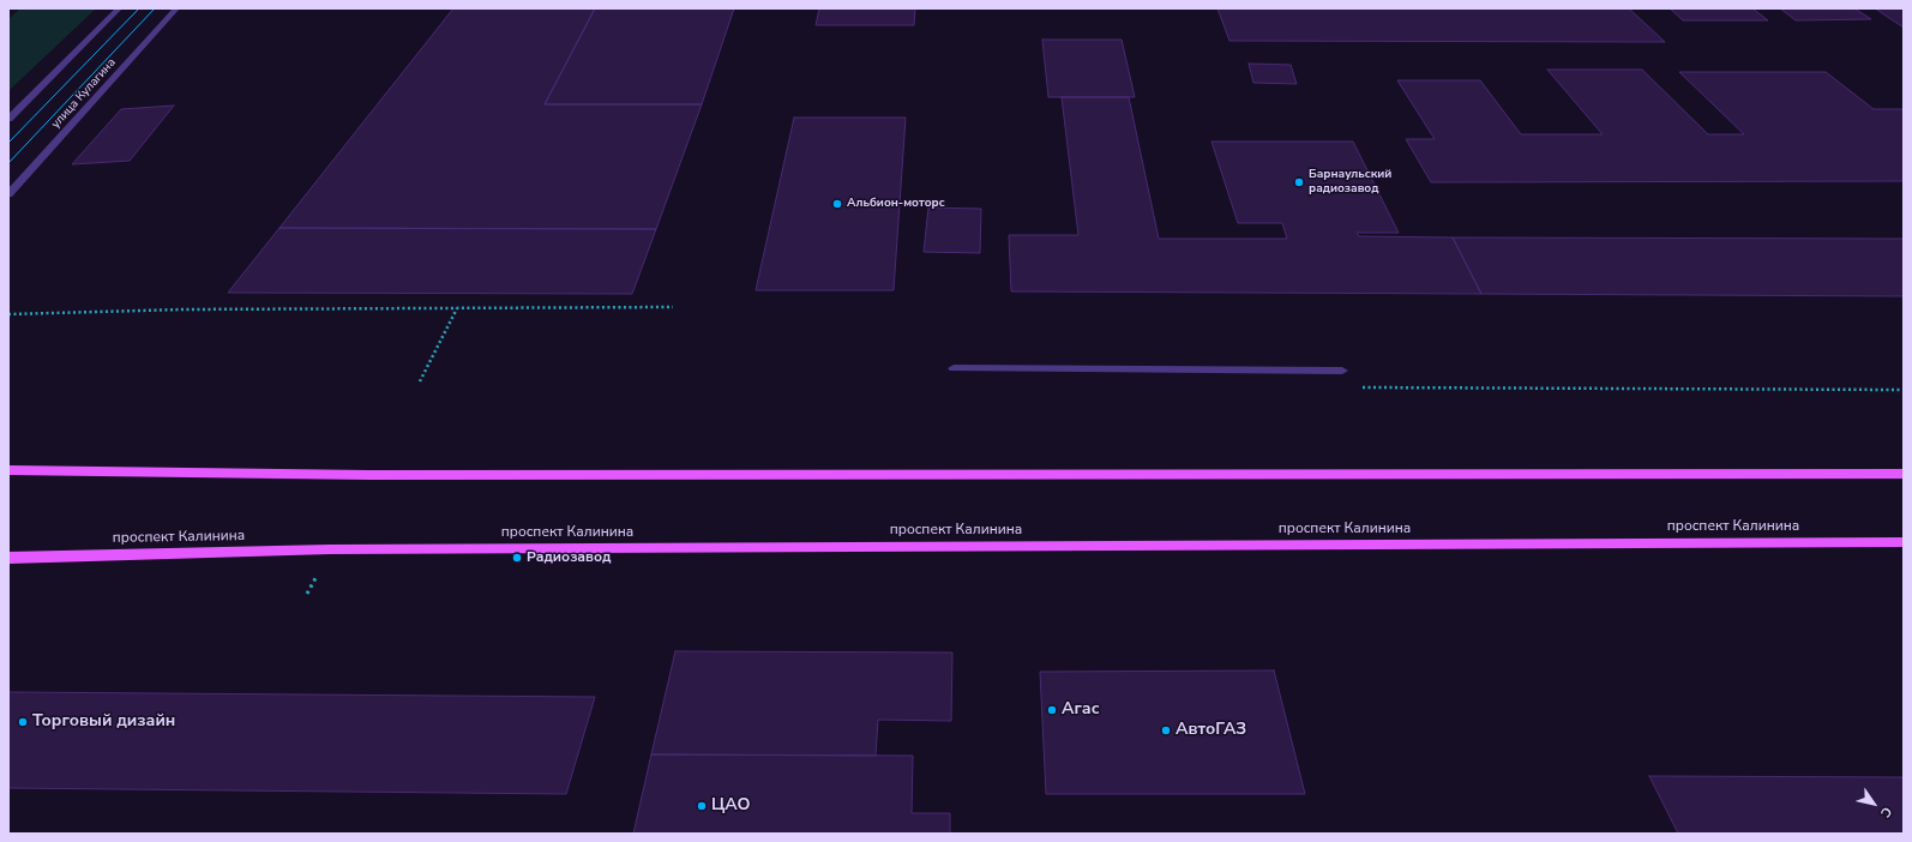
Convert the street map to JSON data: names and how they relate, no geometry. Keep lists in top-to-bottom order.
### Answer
{
  "streets": {
    "main road": ["проспект Калинина"],
    "street": ["улица Кулагина"]
  },
  "places": [
    "Барнаульский радиозавод",
    "Альбион-моторс",
    "Радиозавод",
    "Агас",
    "Торговый дизайн",
    "АвтоГАЗ",
    "ЦАО"
  ],
  "north": "bottom right"
}
